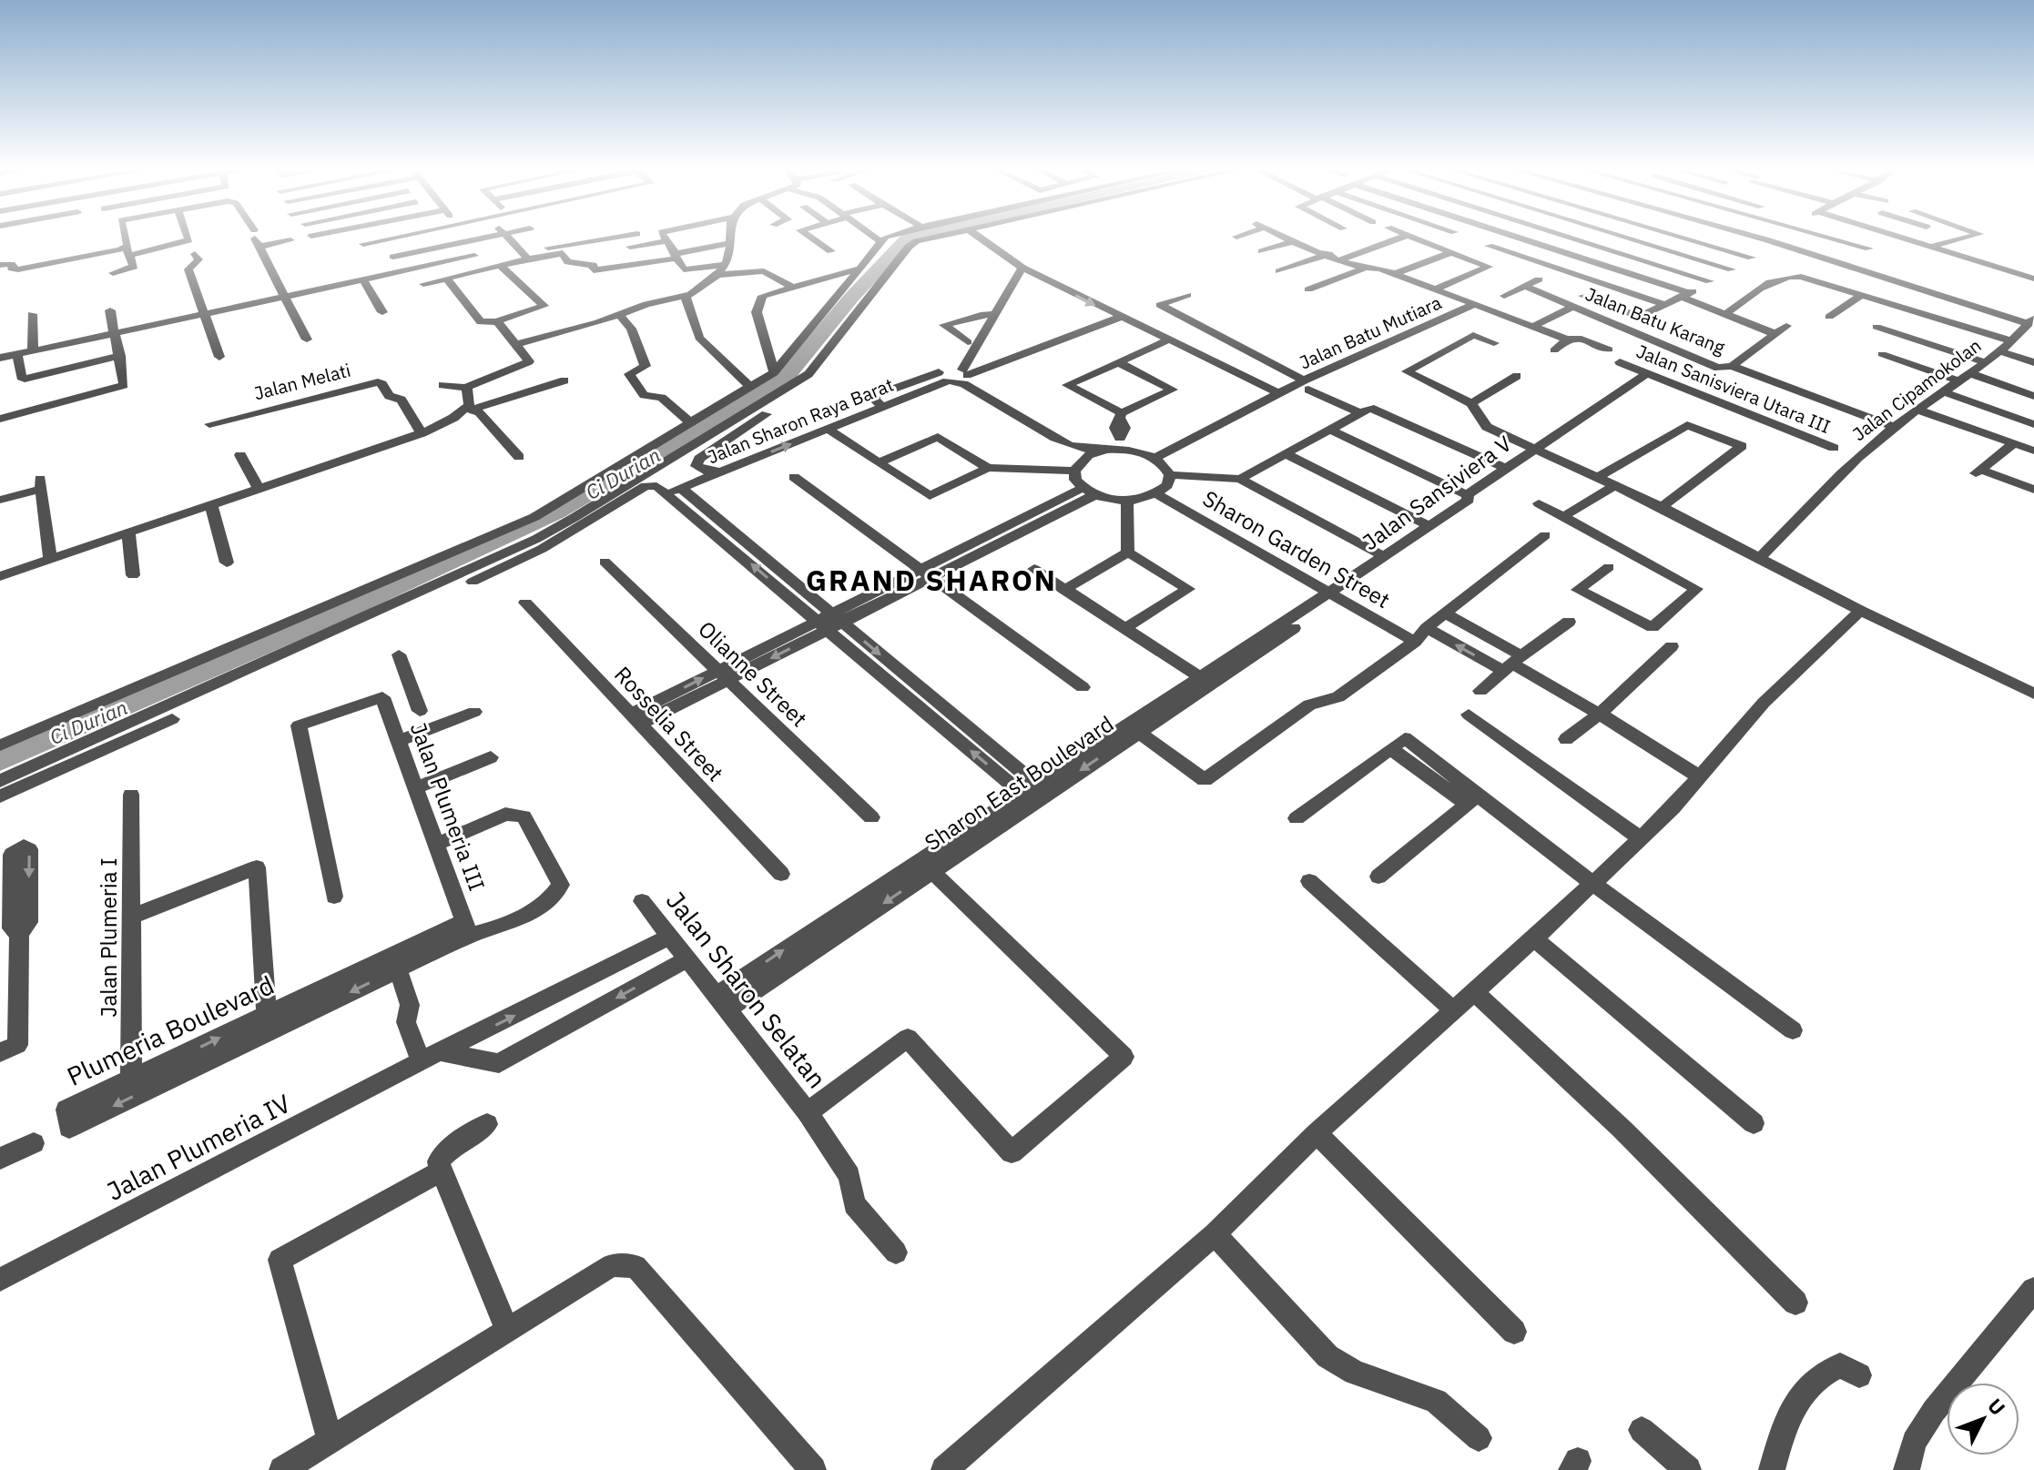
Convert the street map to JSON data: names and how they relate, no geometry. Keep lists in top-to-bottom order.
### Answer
{
  "streets": {
    "street": [
      "Jalan Batu Karang",
      "Jalan Batu Mutiara",
      "Jalan Melati",
      "Jalan Sanisviera Utara III",
      "Jalan Cipamokolan",
      "Jalan Sharon Raya Barat",
      "Jalan Sansiviera V",
      "Sharon Garden Street",
      "Olianne Street",
      "Rosselia Street",
      "Sharon East Boulevard",
      "Jalan Plumeria III",
      "Jalan Plumeria I",
      "Jalan Sharon Selatan",
      "Plumeria Boulevard",
      "Jalan Plumeria IV"
    ]
  },
  "crossings": [
    ["Jalan Batu Karang", "Jalan Cipamokolan"],
    ["Jalan Sanisviera Utara III", "Jalan Sansiviera V"],
    ["Jalan Sansiviera V", "Sharon Garden Street"],
    ["Jalan Sansiviera V", "Sharon East Boulevard"],
    ["Sharon Garden Street", "Sharon East Boulevard"],
    ["Sharon East Boulevard", "Jalan Sharon Selatan"],
    ["Jalan Plumeria III", "Plumeria Boulevard"],
    ["Jalan Plumeria I", "Plumeria Boulevard"],
    ["Jalan Sharon Selatan", "Jalan Plumeria IV"]
  ],
  "districts": ["GRAND SHARON"],
  "water": ["Ci Durian"],
  "north": "top right"
}
